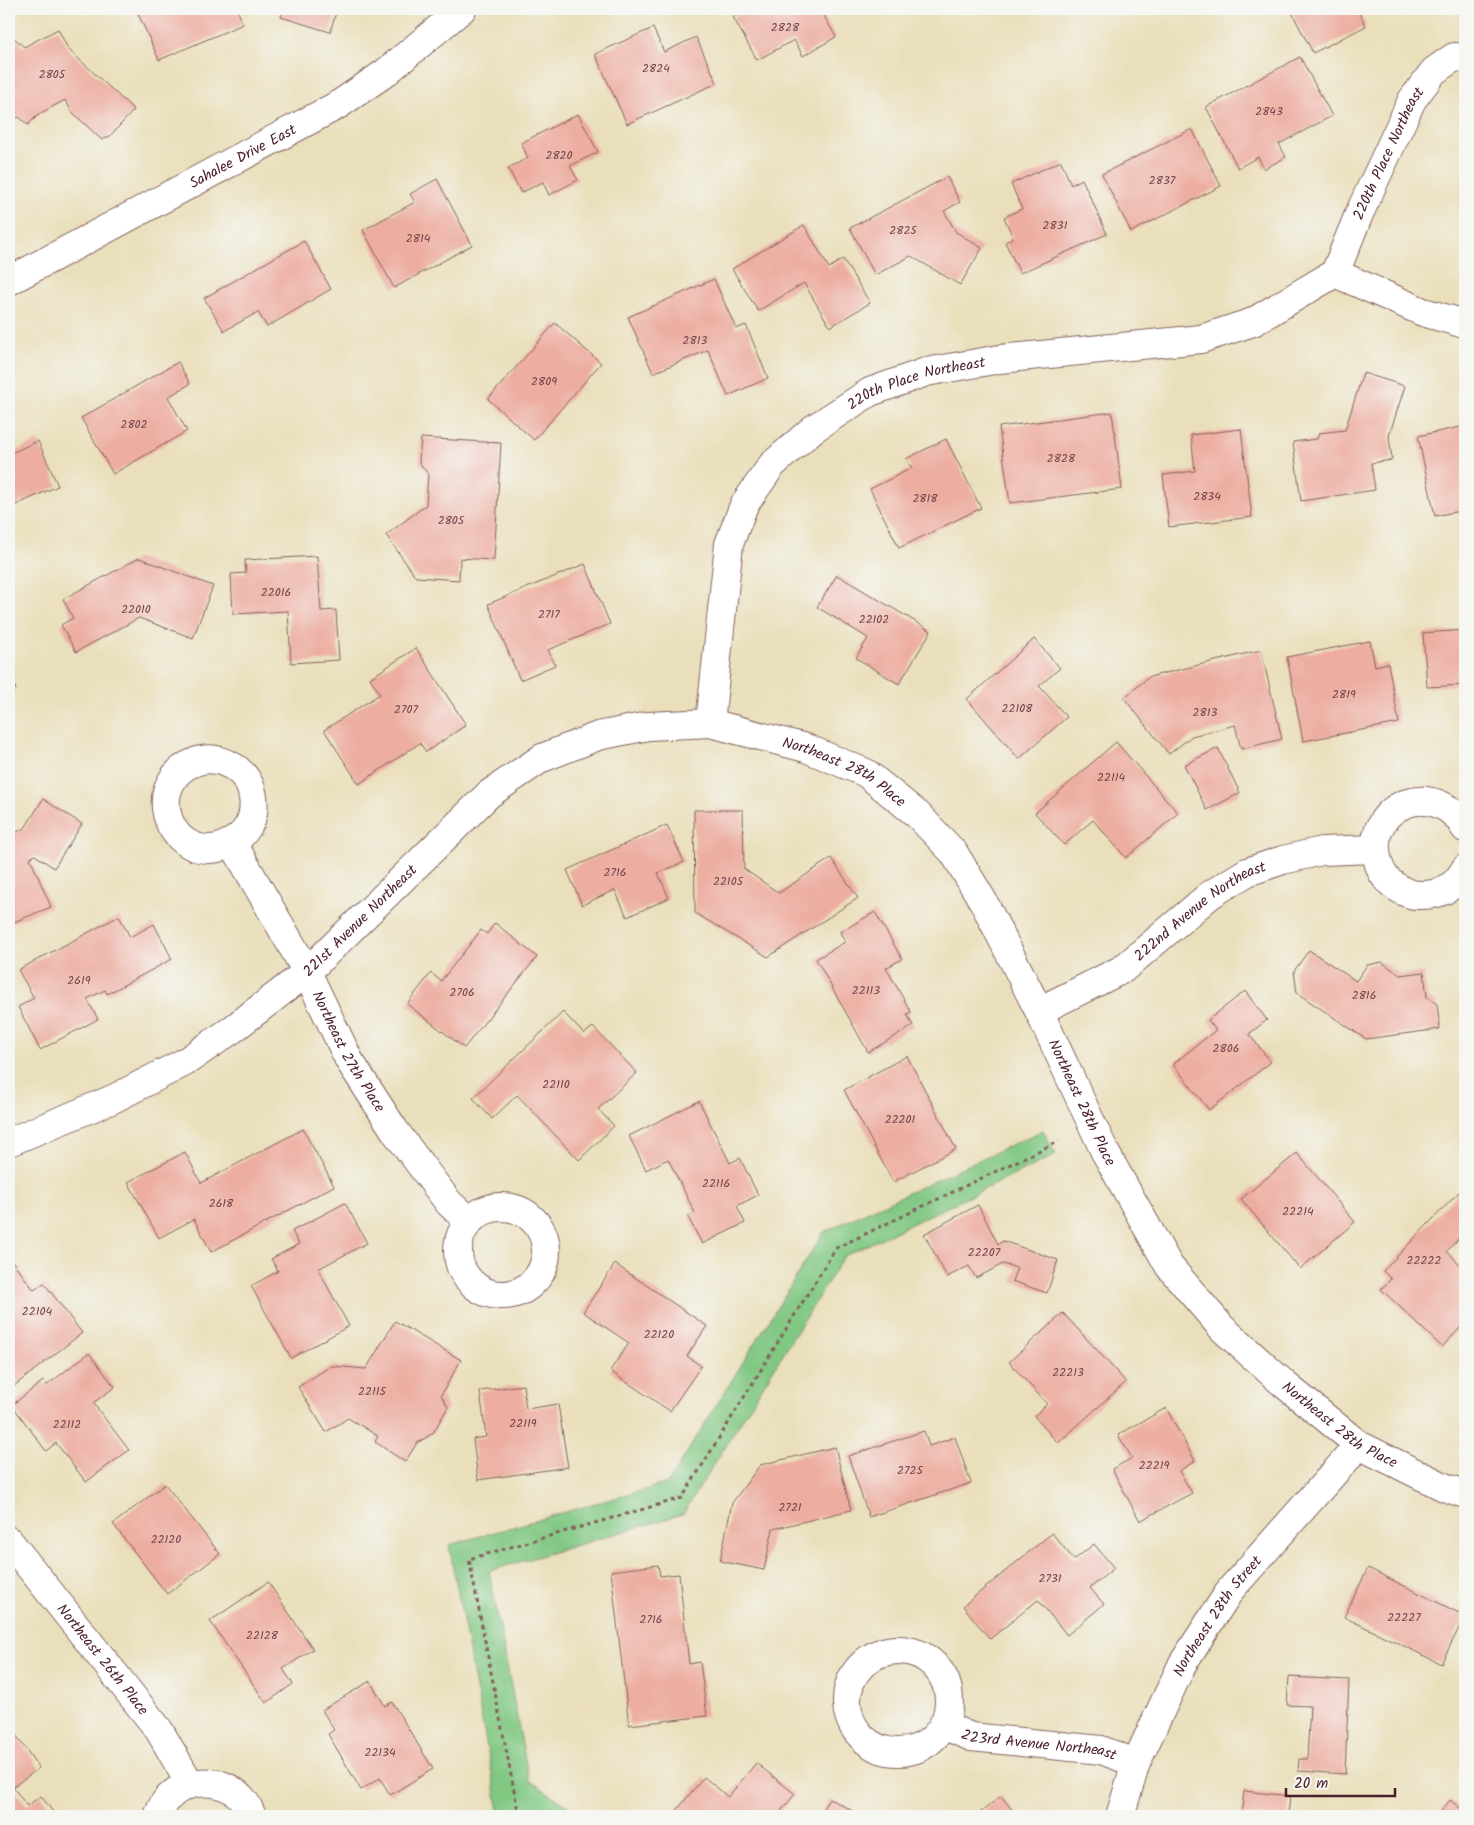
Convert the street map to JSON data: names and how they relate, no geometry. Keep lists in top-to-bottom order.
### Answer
{
  "streets": {
    "street": [
      "220th Place Northeast",
      "Sahalee Drive East",
      "Northeast 28th Place",
      "222nd Avenue Northeast",
      "221st Avenue Northeast",
      "Northeast 27th Place",
      "Northeast 28th Street",
      "Northeast 26th Place",
      "223rd Avenue Northeast"
    ]
  },
  "crossings": [
    ["220th Place Northeast", "Northeast 28th Place"],
    ["220th Place Northeast", "221st Avenue Northeast"],
    ["Northeast 28th Place", "222nd Avenue Northeast"],
    ["Northeast 28th Place", "221st Avenue Northeast"],
    ["Northeast 28th Place", "Northeast 28th Street"],
    ["221st Avenue Northeast", "Northeast 27th Place"],
    ["Northeast 28th Street", "223rd Avenue Northeast"]
  ],
  "house_numbers": [
    "2828",
    "2824",
    "2805",
    "2843",
    "2820",
    "2837",
    "2831",
    "2825",
    "2814",
    "2813",
    "2809",
    "2802",
    "2828",
    "2834",
    "2818",
    "2805",
    "22016",
    "22010",
    "2717",
    "22102",
    "2819",
    "22108",
    "2707",
    "2813",
    "22114",
    "2716",
    "22105",
    "2619",
    "22113",
    "2706",
    "2816",
    "2806",
    "22110",
    "22201",
    "22116",
    "2618",
    "22214",
    "22207",
    "22222",
    "22104",
    "22120",
    "22213",
    "22115",
    "22119",
    "22112",
    "22219",
    "2725",
    "2721",
    "22120",
    "2731",
    "22227",
    "2716",
    "22128",
    "22134"
  ],
  "scale_bar": "20 m"
}
